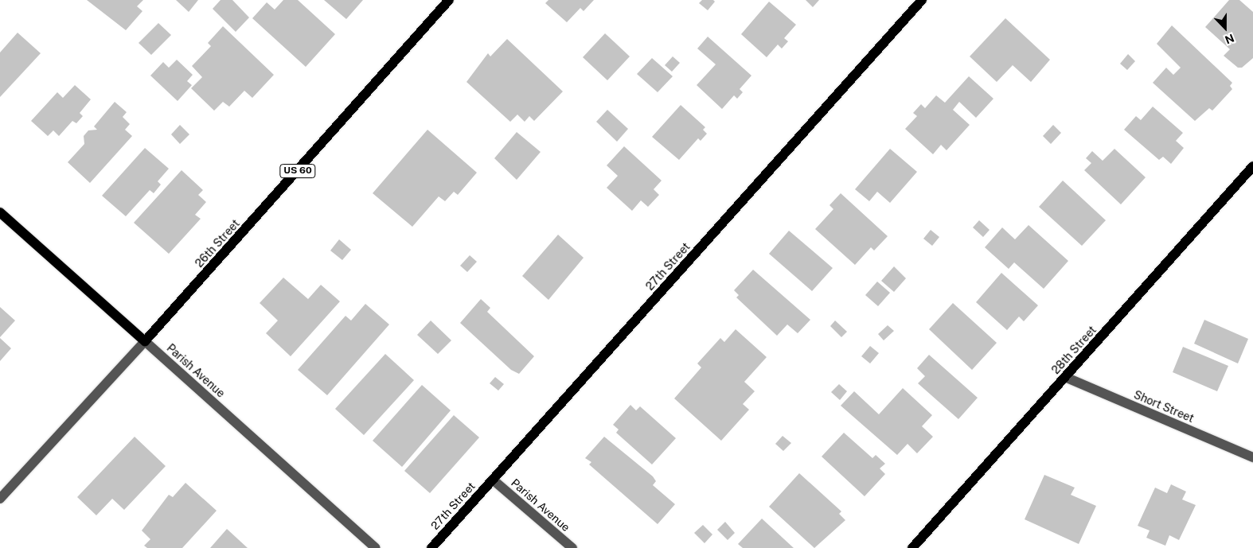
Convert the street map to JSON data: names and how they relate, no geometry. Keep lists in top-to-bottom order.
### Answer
{
  "streets": {
    "main road": [
      "US 60",
      "26th Street",
      "27th Street",
      "28th Street",
      "Parish Avenue"
    ],
    "street": ["Short Street"]
  },
  "crossings": [
    ["26th Street", "Parish Avenue"],
    ["27th Street", "Parish Avenue"],
    ["28th Street", "Short Street"]
  ],
  "north": "bottom"
}
